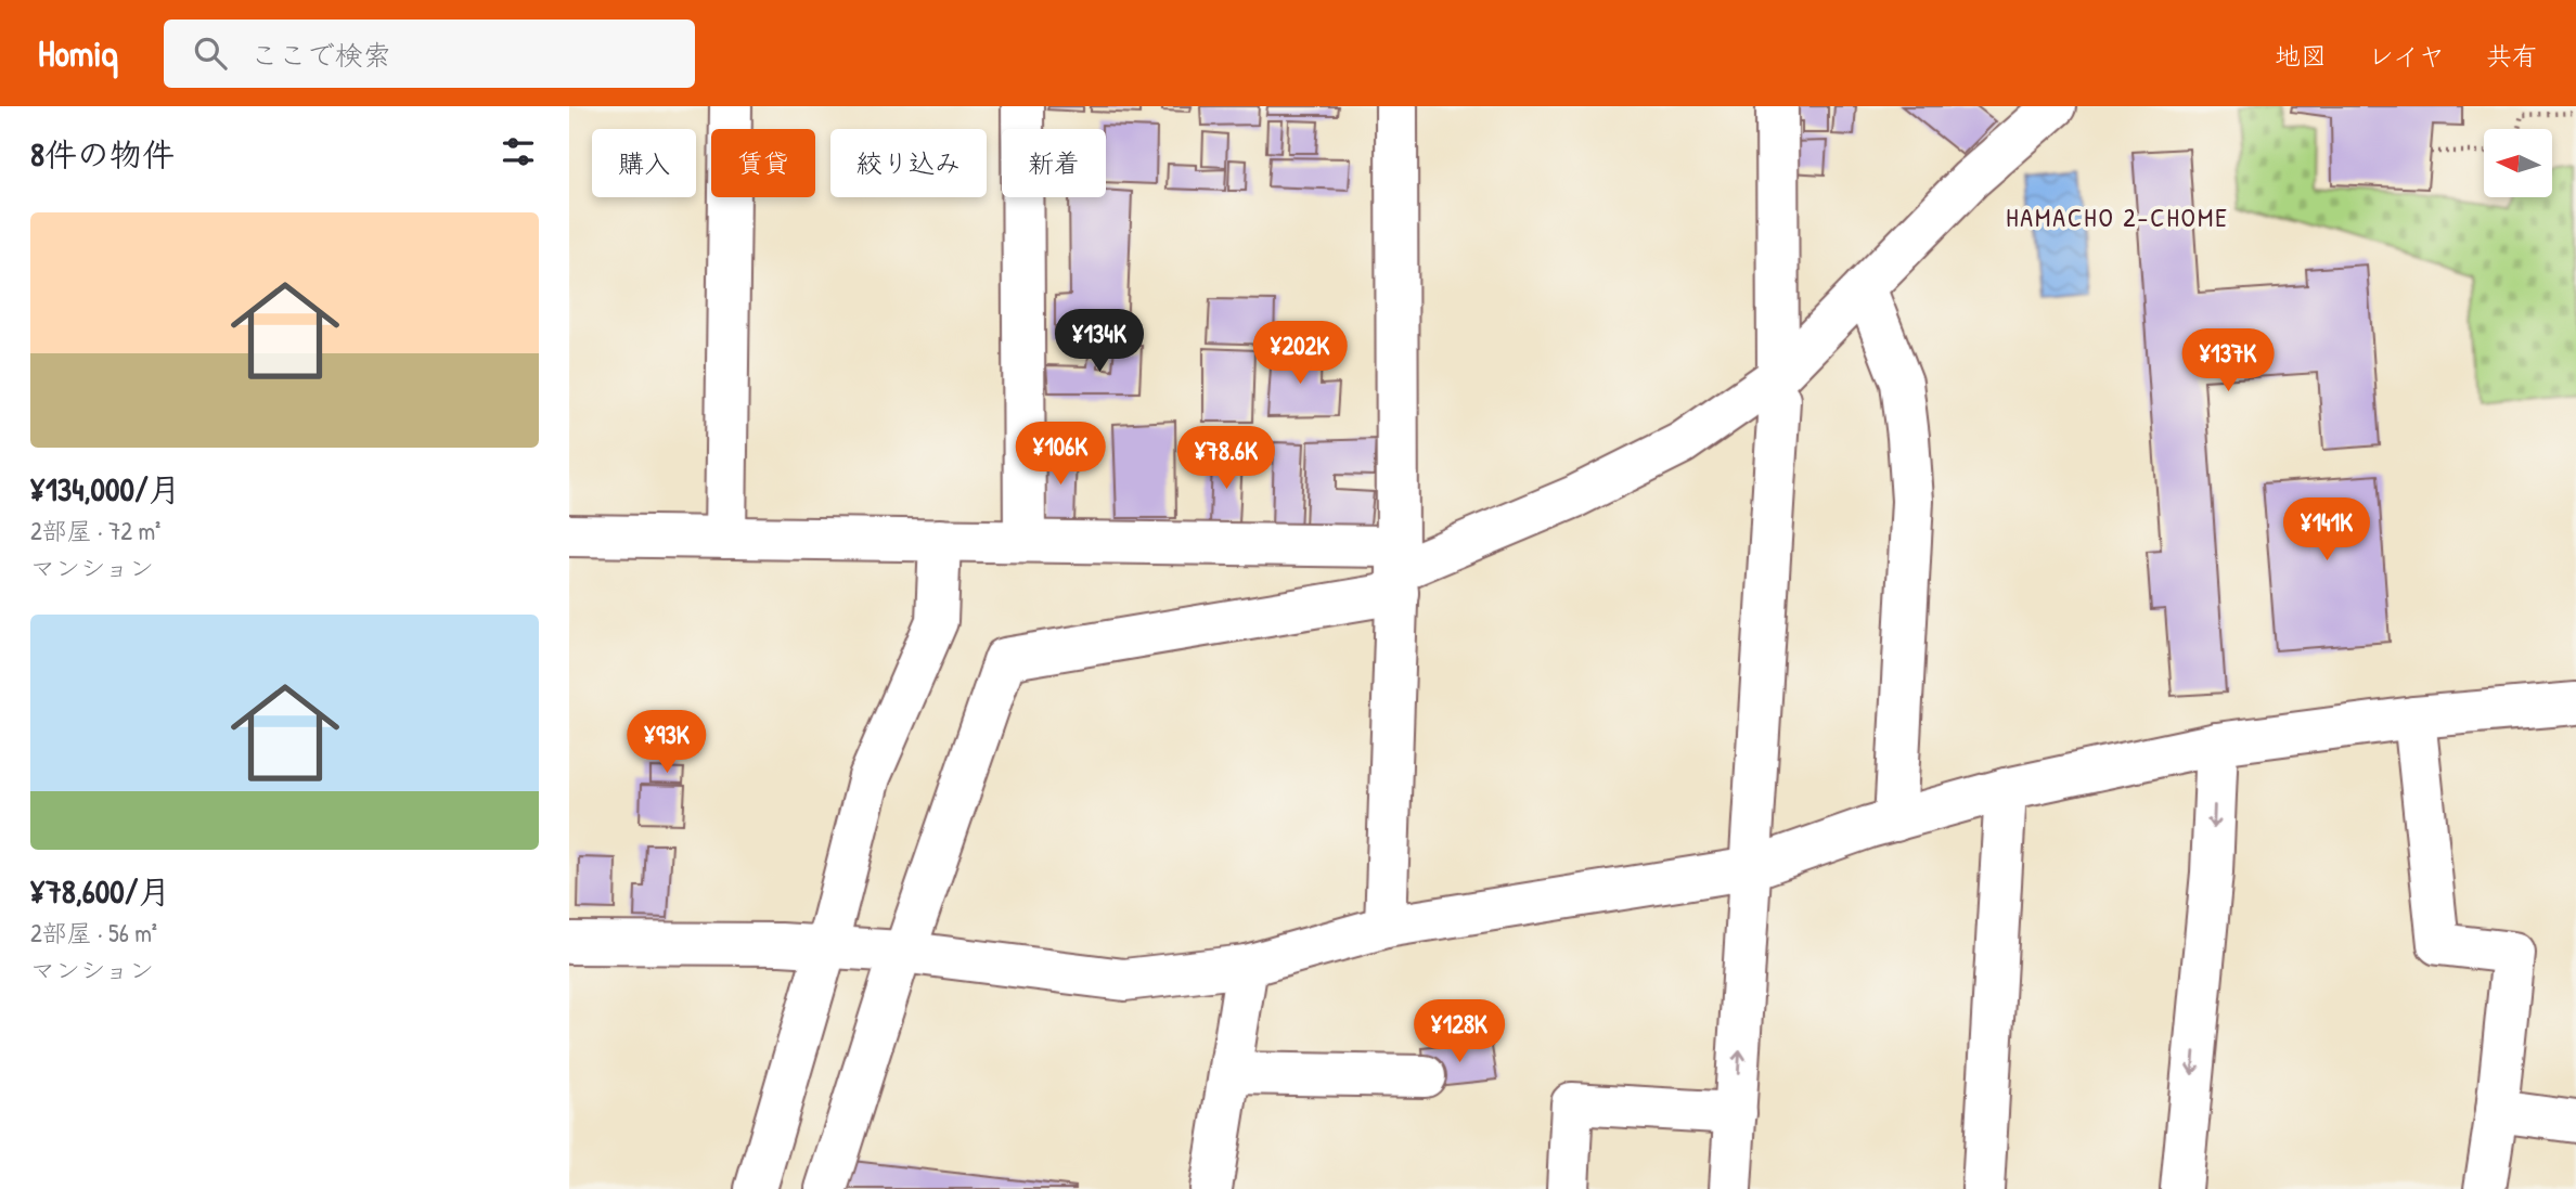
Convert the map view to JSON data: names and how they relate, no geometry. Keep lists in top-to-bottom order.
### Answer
{
  "districts": ["HAMACHO 2-CHOME"],
  "north": "left",
  "page": {
    "header": "Homiq",
    "search": "ここで検索",
    "nav": ["地図", "レイヤ", "共有"],
    "heading": "8件の物件",
    "chip": [
      "購入",
      "賃貸",
      "絞り込み",
      "新着"
    ],
    "list": [
      {
        "name": "¥134,000/月",
        "note": "2部屋 · 72 m² · マンション"
      },
      {
        "name": "¥78,600/月",
        "note": "2部屋 · 56 m² · マンション"
      }
    ],
    "price": [
      "¥134K",
      "¥202K",
      "¥137K",
      "¥106K",
      "¥78.6K",
      "¥141K",
      "¥93K",
      "¥128K"
    ]
  }
}
